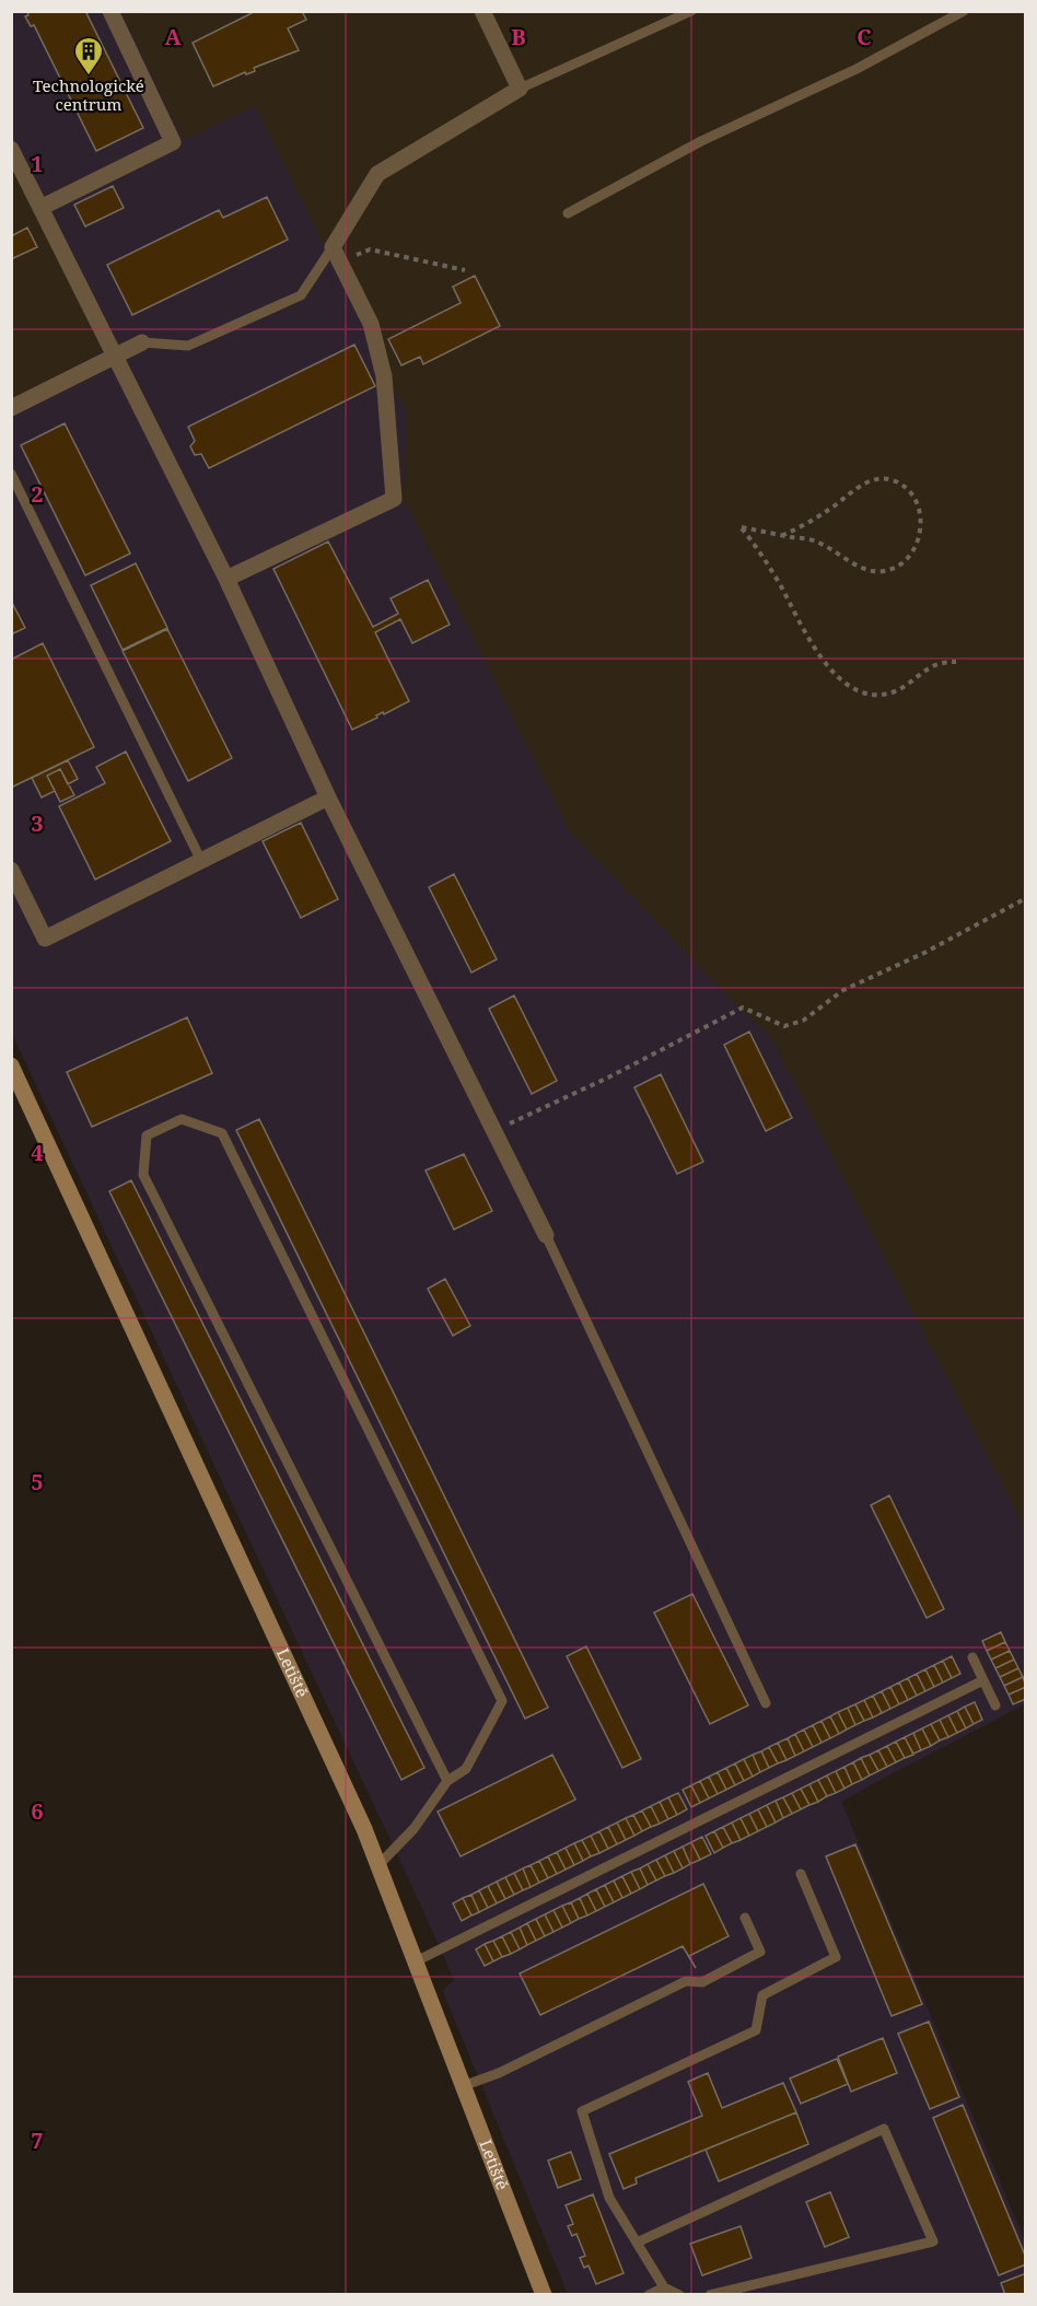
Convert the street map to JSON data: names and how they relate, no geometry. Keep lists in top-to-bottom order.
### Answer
{
  "streets": {
    "street": ["Letiště"]
  },
  "places": {
    "building": ["Technologické centrum"]
  },
  "grid": {
    "columns": ["A", "B", "C"],
    "rows": [
      "1",
      "2",
      "3",
      "4",
      "5",
      "6",
      "7"
    ]
  }
}
